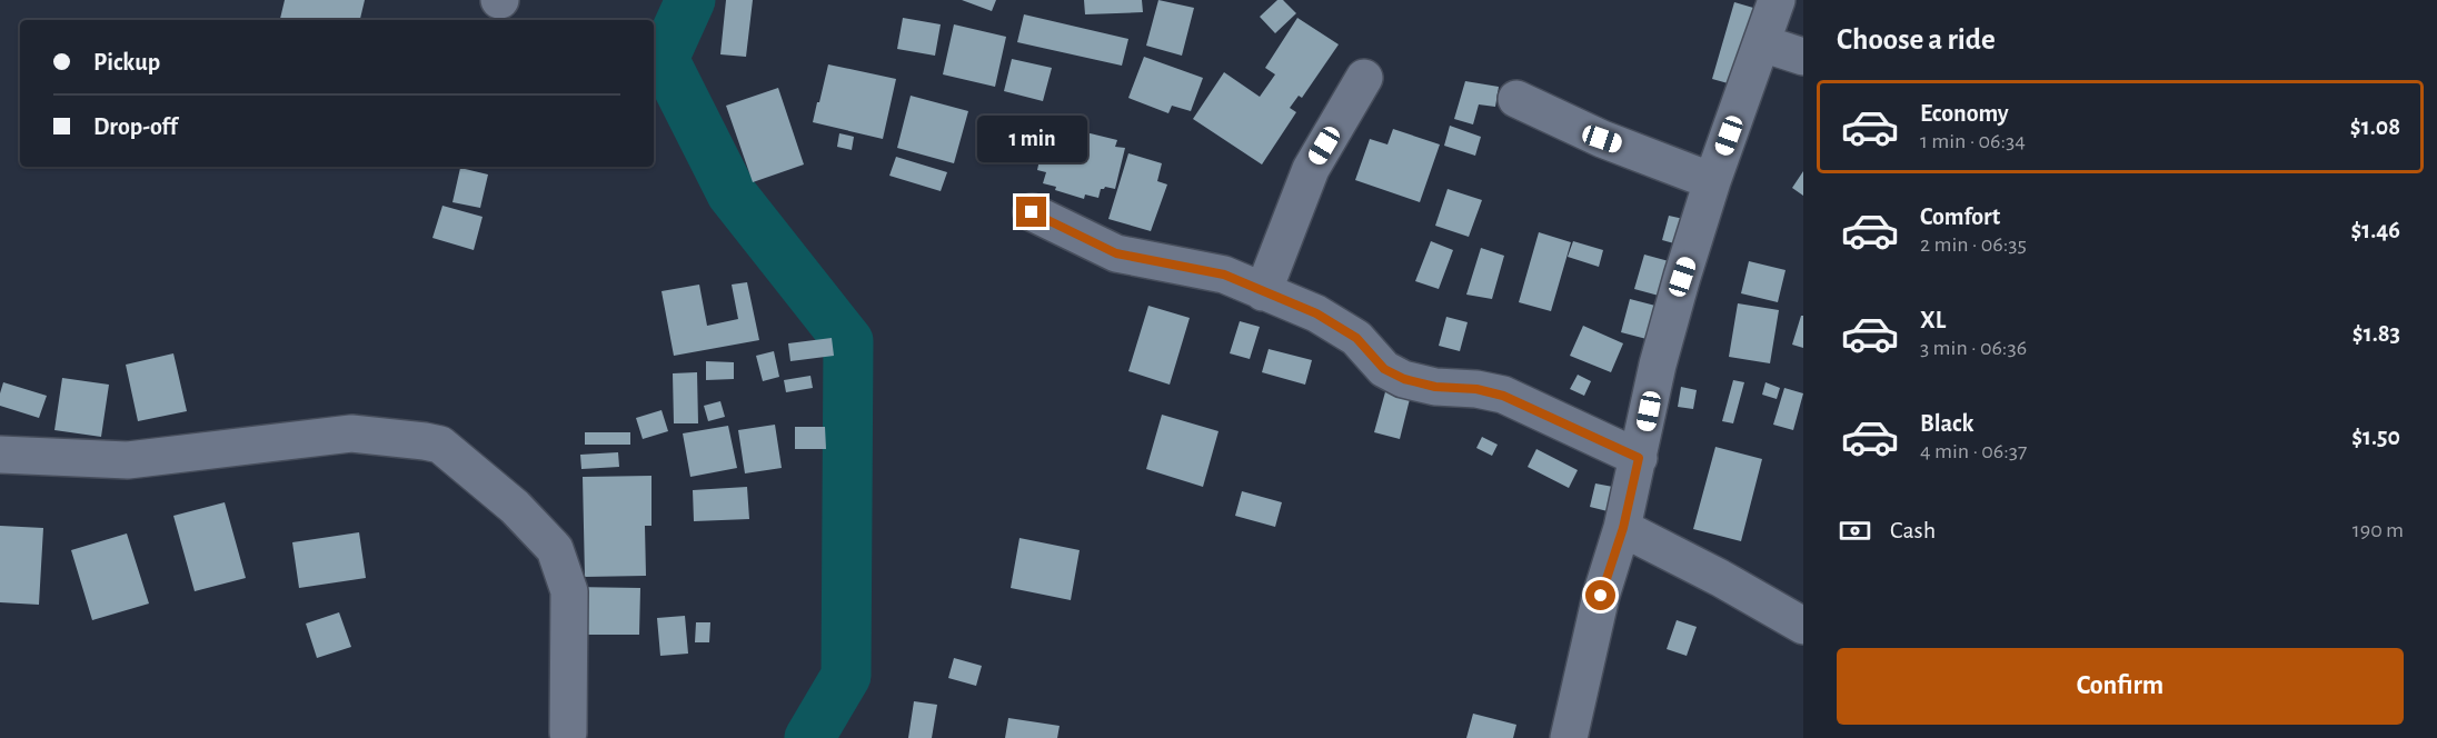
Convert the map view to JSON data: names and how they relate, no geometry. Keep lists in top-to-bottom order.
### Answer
{
  "page": {
    "heading": "Choose a ride",
    "banner": ["Pickup", "Drop-off"],
    "list": [
      {
        "name": "Economy",
        "note": "1 min · 06:34",
        "value": "$1.08"
      },
      {
        "name": "Comfort",
        "note": "2 min · 06:35",
        "value": "$1.46"
      },
      {
        "name": "XL",
        "note": "3 min · 06:36",
        "value": "$1.83"
      },
      {
        "name": "Black",
        "note": "4 min · 06:37",
        "value": "$1.50"
      }
    ],
    "bubble": "1 min",
    "pay": ["Cash", "190 m"],
    "buttons": "Confirm"
  }
}
